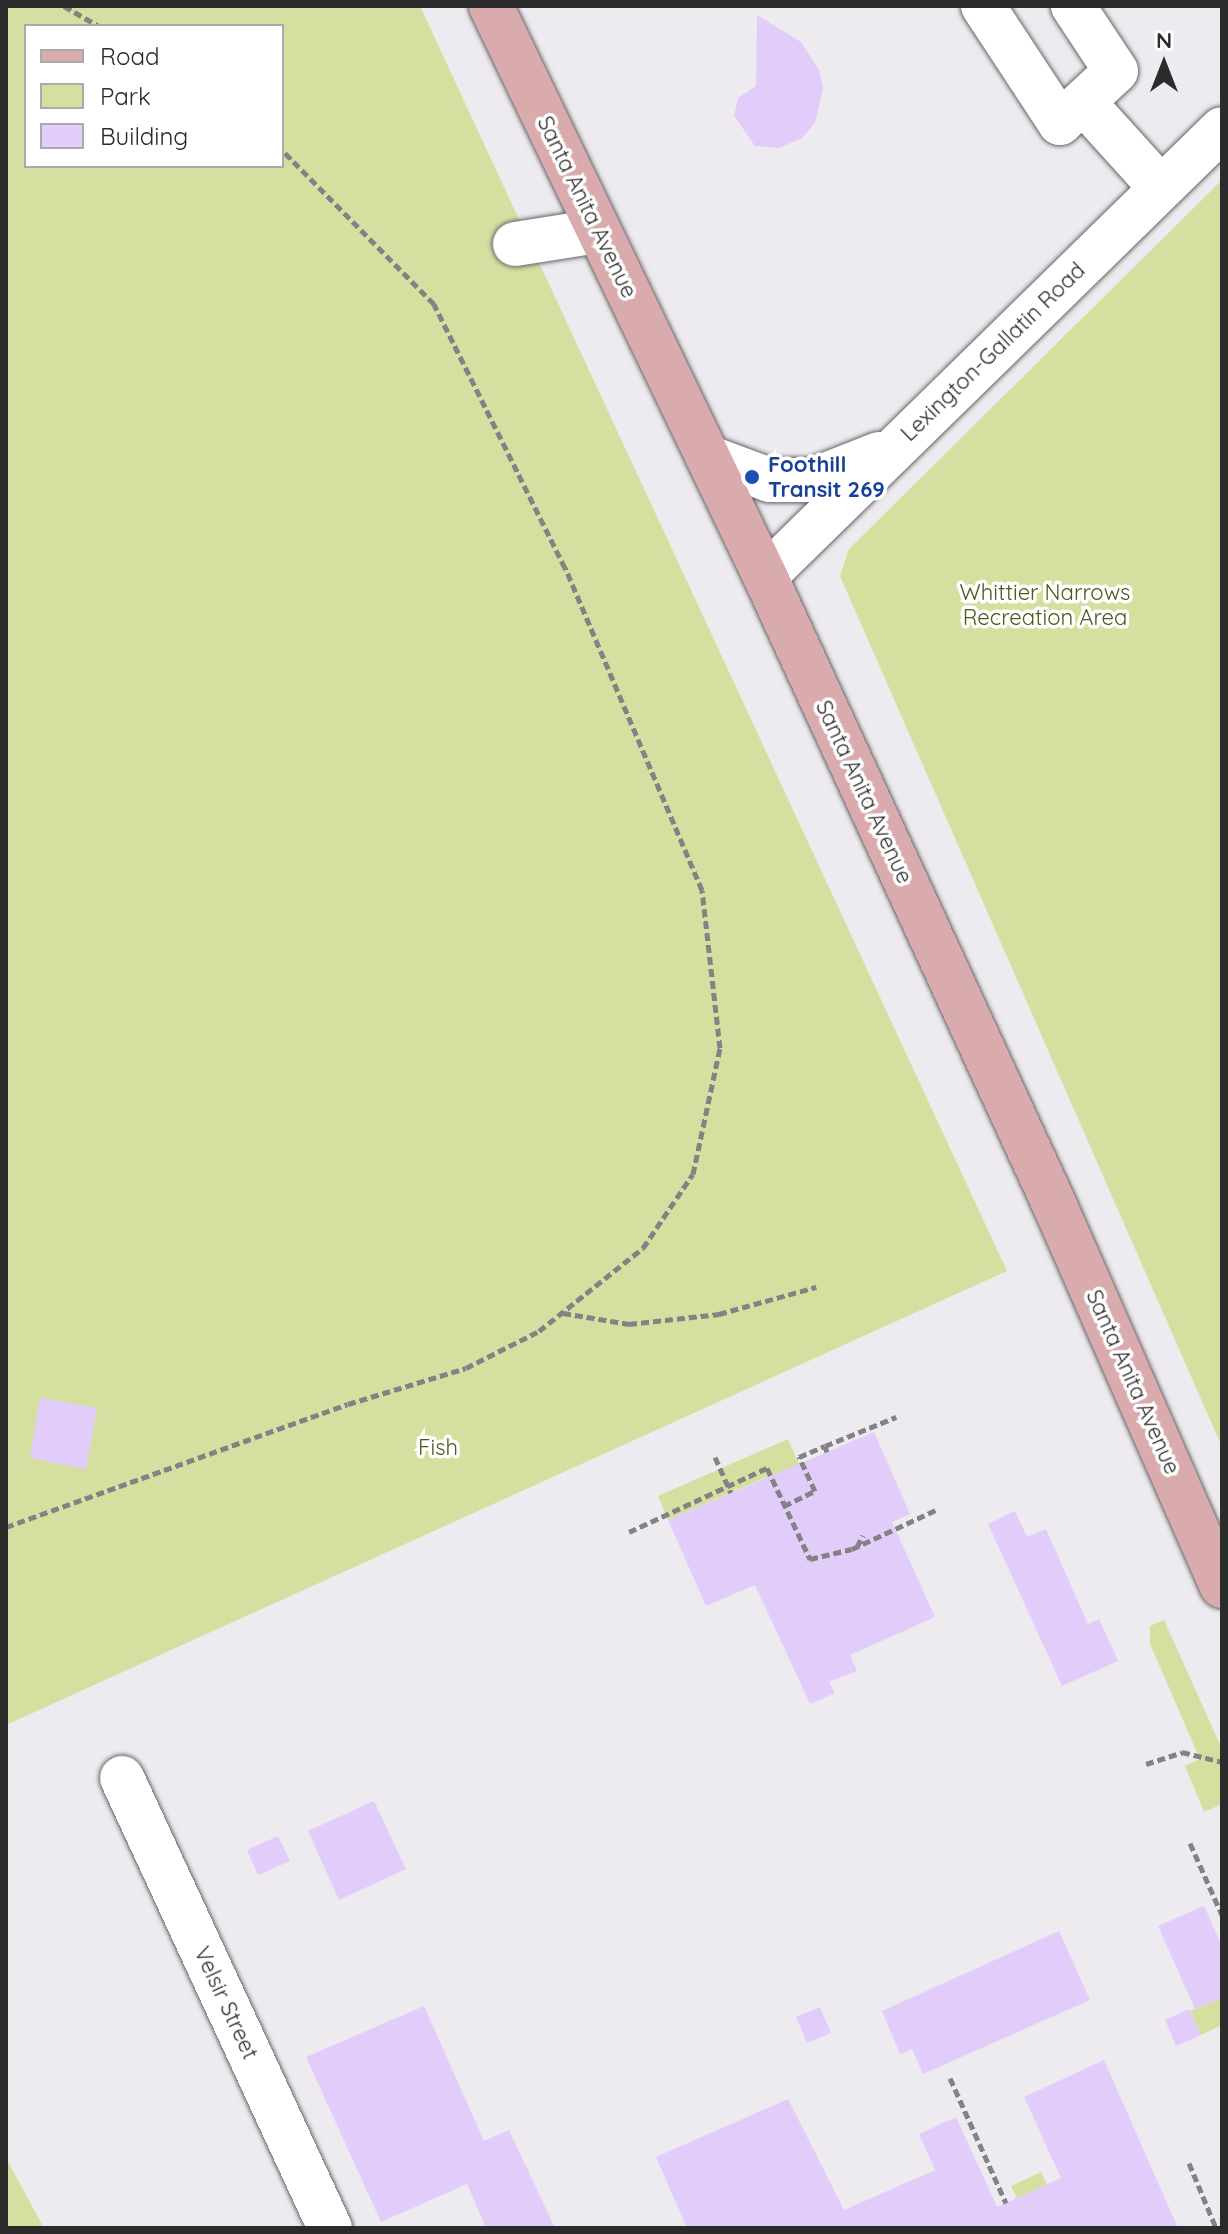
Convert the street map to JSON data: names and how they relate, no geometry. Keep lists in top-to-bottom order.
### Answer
{
  "streets": {
    "main road": ["Santa Anita Avenue"],
    "street": ["Lexington-Gallatin Road", "Velsir Street"]
  },
  "crossings": [
    ["Santa Anita Avenue", "Lexington-Gallatin Road"]
  ],
  "parks": ["Whittier Narrows Recreation Area", "Fish"],
  "places": ["Foothill Transit 269"],
  "legend": ["Road", "Park", "Building"],
  "north": "top"
}
